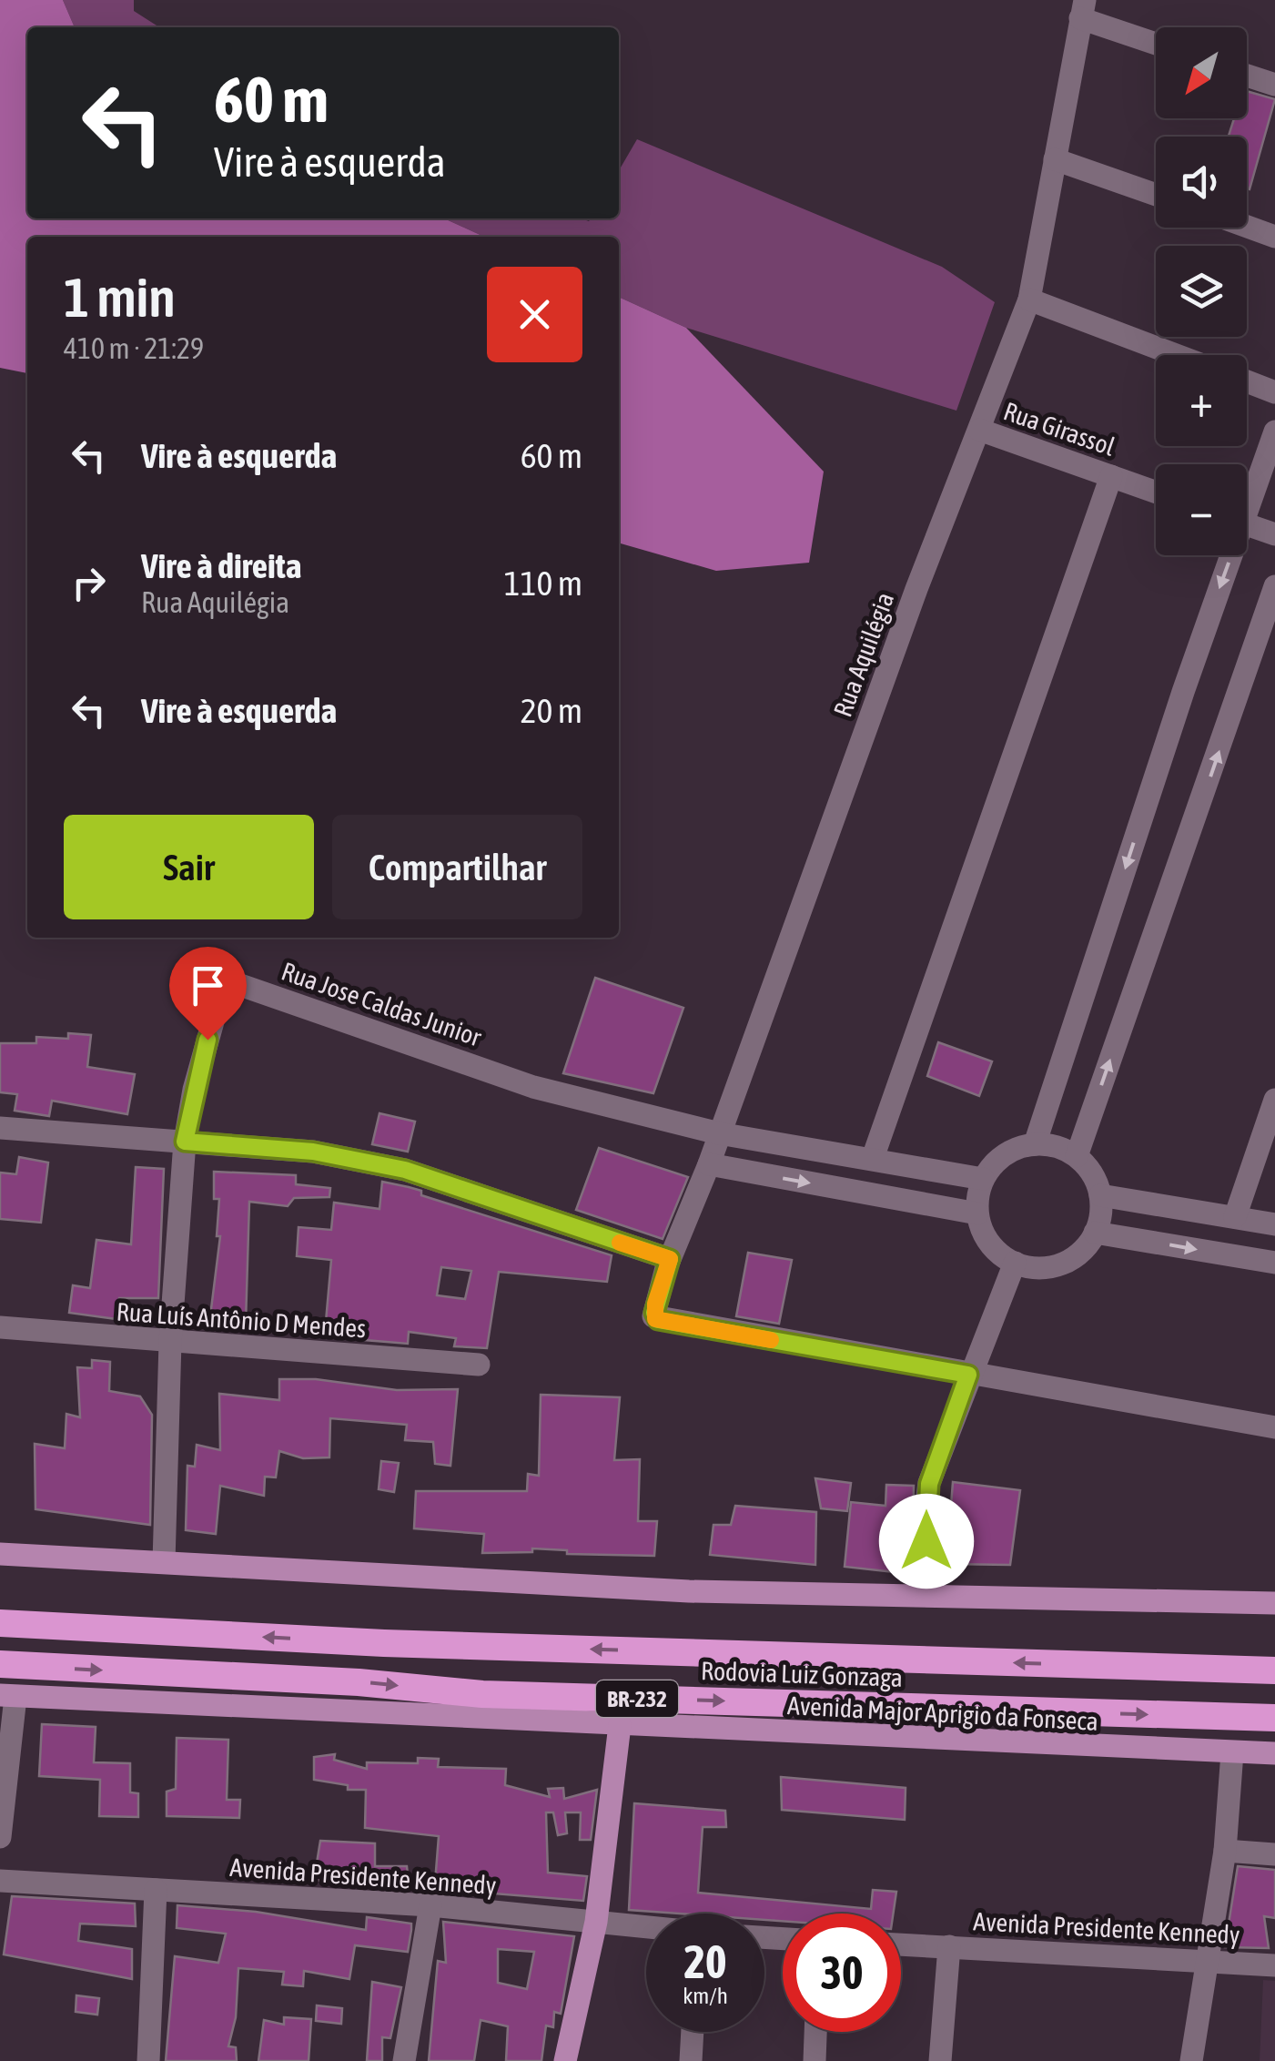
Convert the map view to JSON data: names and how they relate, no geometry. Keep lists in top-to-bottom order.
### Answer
{
  "streets": {
    "highway": ["Rodovia Luiz Gonzaga", "BR-232"],
    "main road": ["Avenida Major Aprigio da Fonseca"],
    "street": [
      "Rua Girassol",
      "Rua Aquilégia",
      "Rua Jose Caldas Junior",
      "Rua Luís Antônio D Mendes",
      "Avenida Presidente Kennedy"
    ]
  },
  "crossings": [
    ["Rua Girassol", "Rua Aquilégia"],
    ["Rua Aquilégia", "Rua Jose Caldas Junior"],
    ["Rua Jose Caldas Junior", "Rua Luís Antônio D Mendes"]
  ],
  "north": "bottom left",
  "page": {
    "map_buttons": ["+", "−"],
    "turn": ["60 m", "Vire à esquerda"],
    "heading": ["1 min", "410 m · 21:29"],
    "list": [
      {
        "name": "Vire à esquerda",
        "value": "60 m"
      },
      {
        "name": "Vire à direita",
        "note": "Rua Aquilégia",
        "value": "110 m"
      },
      {
        "name": "Vire à esquerda",
        "value": "20 m"
      }
    ],
    "buttons": ["Sair", "Compartilhar"],
    "speed": "20 km/h",
    "limit": "30"
  }
}
